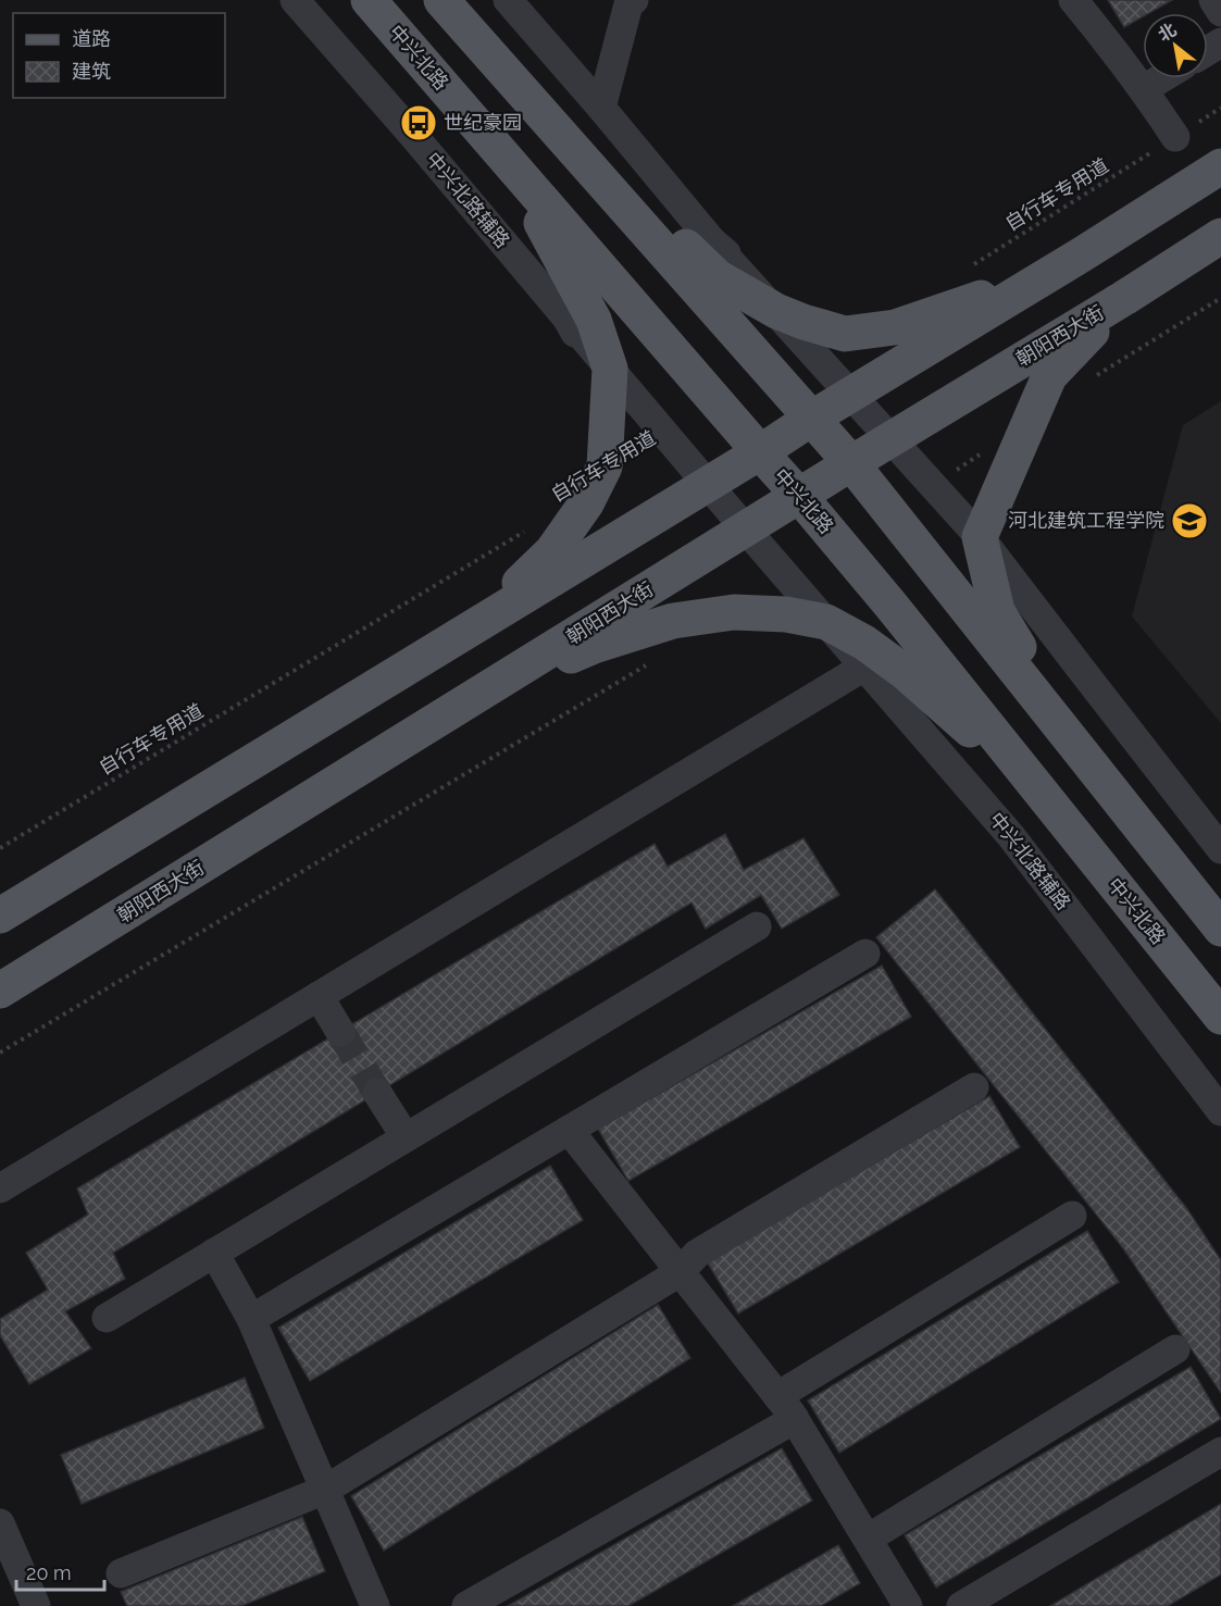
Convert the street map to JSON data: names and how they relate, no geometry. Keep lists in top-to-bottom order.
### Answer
{
  "streets": {
    "main road": ["中兴北路", "朝阳西大街"],
    "street": ["中兴北路辅路"],
    "path": ["自行车专用道"]
  },
  "crossings": [
    ["中兴北路", "朝阳西大街"],
    ["中兴北路辅路", "朝阳西大街"]
  ],
  "places": {
    "bus stop": ["世纪豪园"],
    "school or university": ["河北建筑工程学院"]
  },
  "legend": ["道路", "建筑"],
  "scale_bar": "20 m",
  "north": "top left"
}
